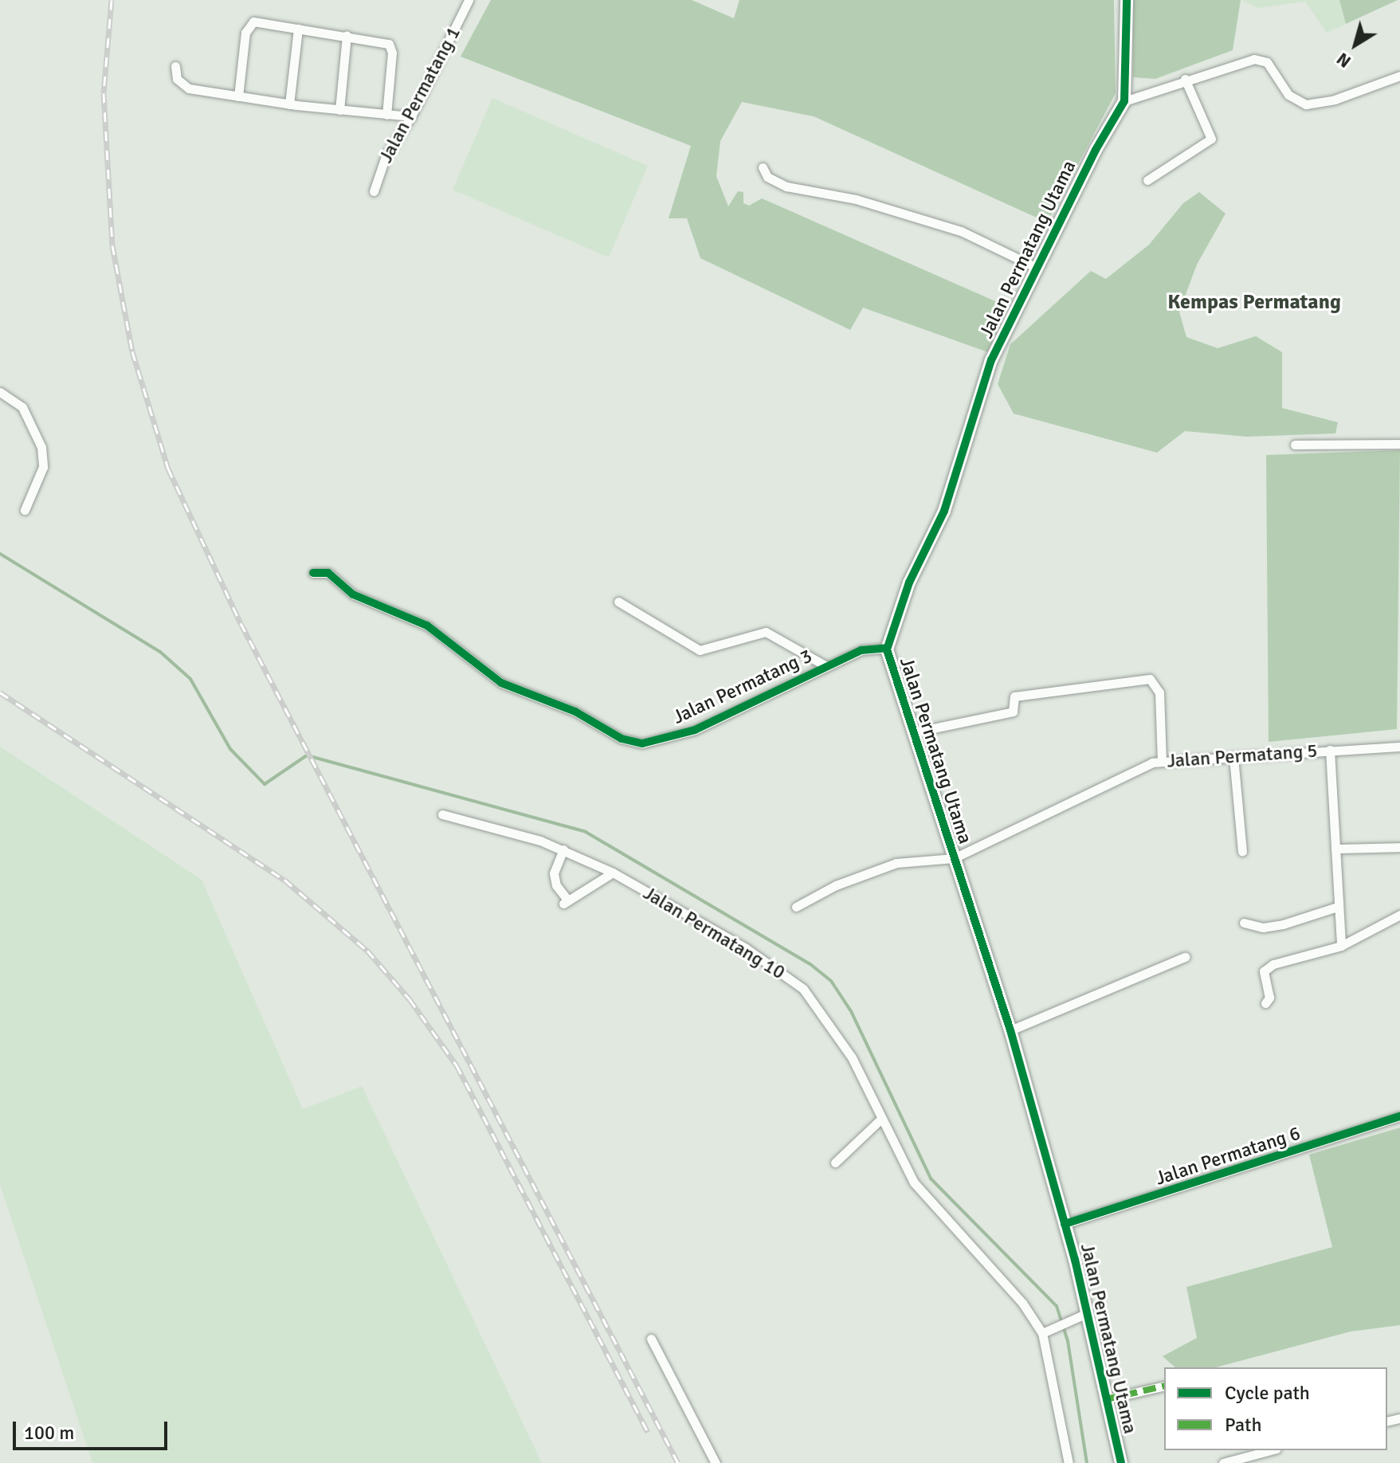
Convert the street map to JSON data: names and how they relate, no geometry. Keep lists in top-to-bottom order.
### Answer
{
  "streets": {
    "street": [
      "Jalan Permatang 1",
      "Jalan Permatang Utama",
      "Jalan Permatang 3",
      "Jalan Permatang 5",
      "Jalan Permatang 10",
      "Jalan Permatang 6"
    ]
  },
  "crossings": [
    ["Jalan Permatang Utama", "Jalan Permatang 3"],
    ["Jalan Permatang Utama", "Jalan Permatang 5"],
    ["Jalan Permatang Utama", "Jalan Permatang 6"]
  ],
  "districts": ["Kempas Permatang"],
  "legend": ["Cycle path", "Path"],
  "scale_bar": "100 m",
  "north": "bottom left"
}
